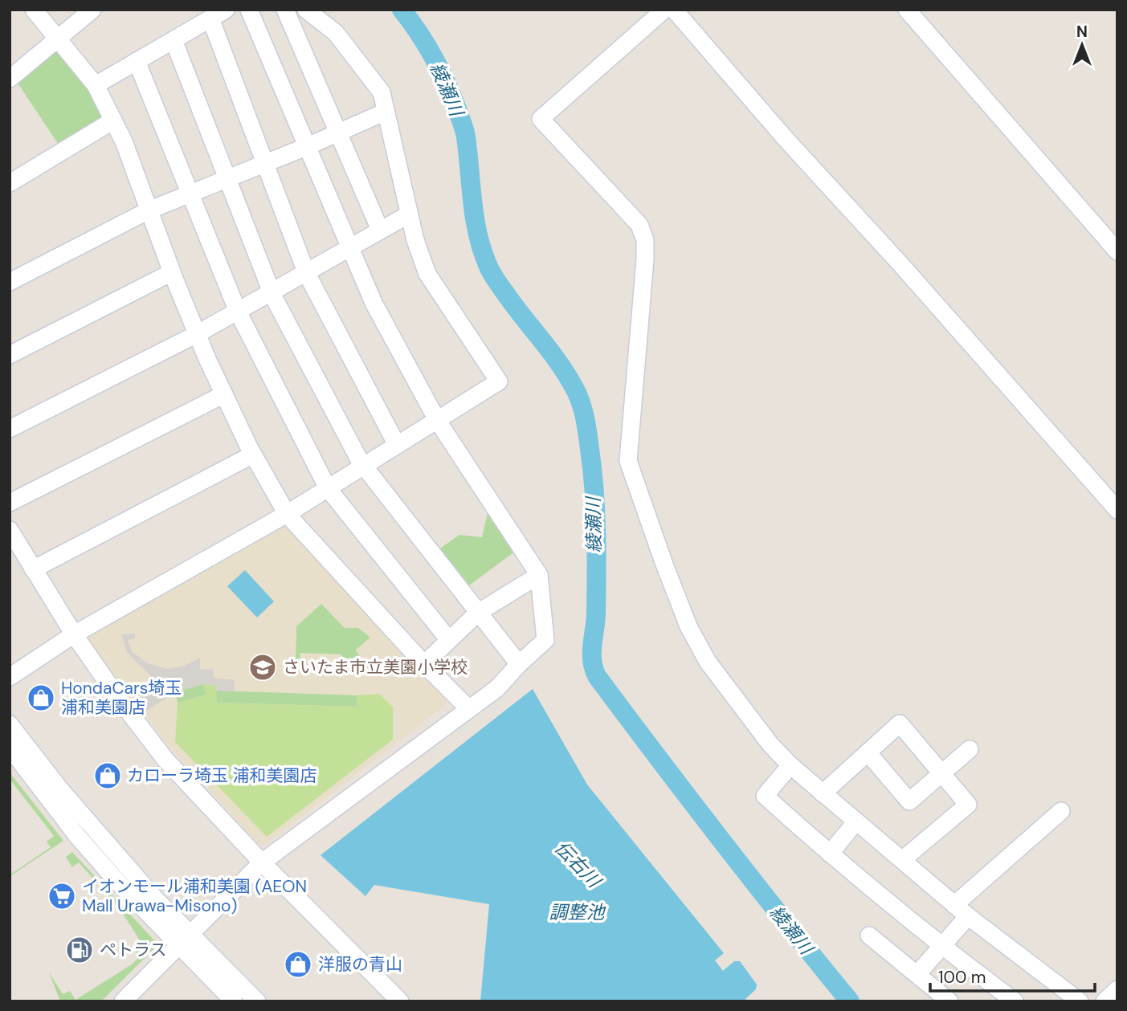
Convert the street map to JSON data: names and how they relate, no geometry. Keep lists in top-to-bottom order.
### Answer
{
  "water": ["綾瀬川", "伝右川", "調整池"],
  "places": {
    "school or university": ["さいたま市立美園小学校"],
    "shop": ["HondaCars埼玉 浦和美園店", "カローラ埼玉 浦和美園店", "洋服の青山"],
    "supermarket": ["イオンモール浦和美園 (AEON Mall Urawa-Misono)"],
    "fuel station": ["ペトラス"]
  },
  "scale_bar": "100 m",
  "north": "top"
}
